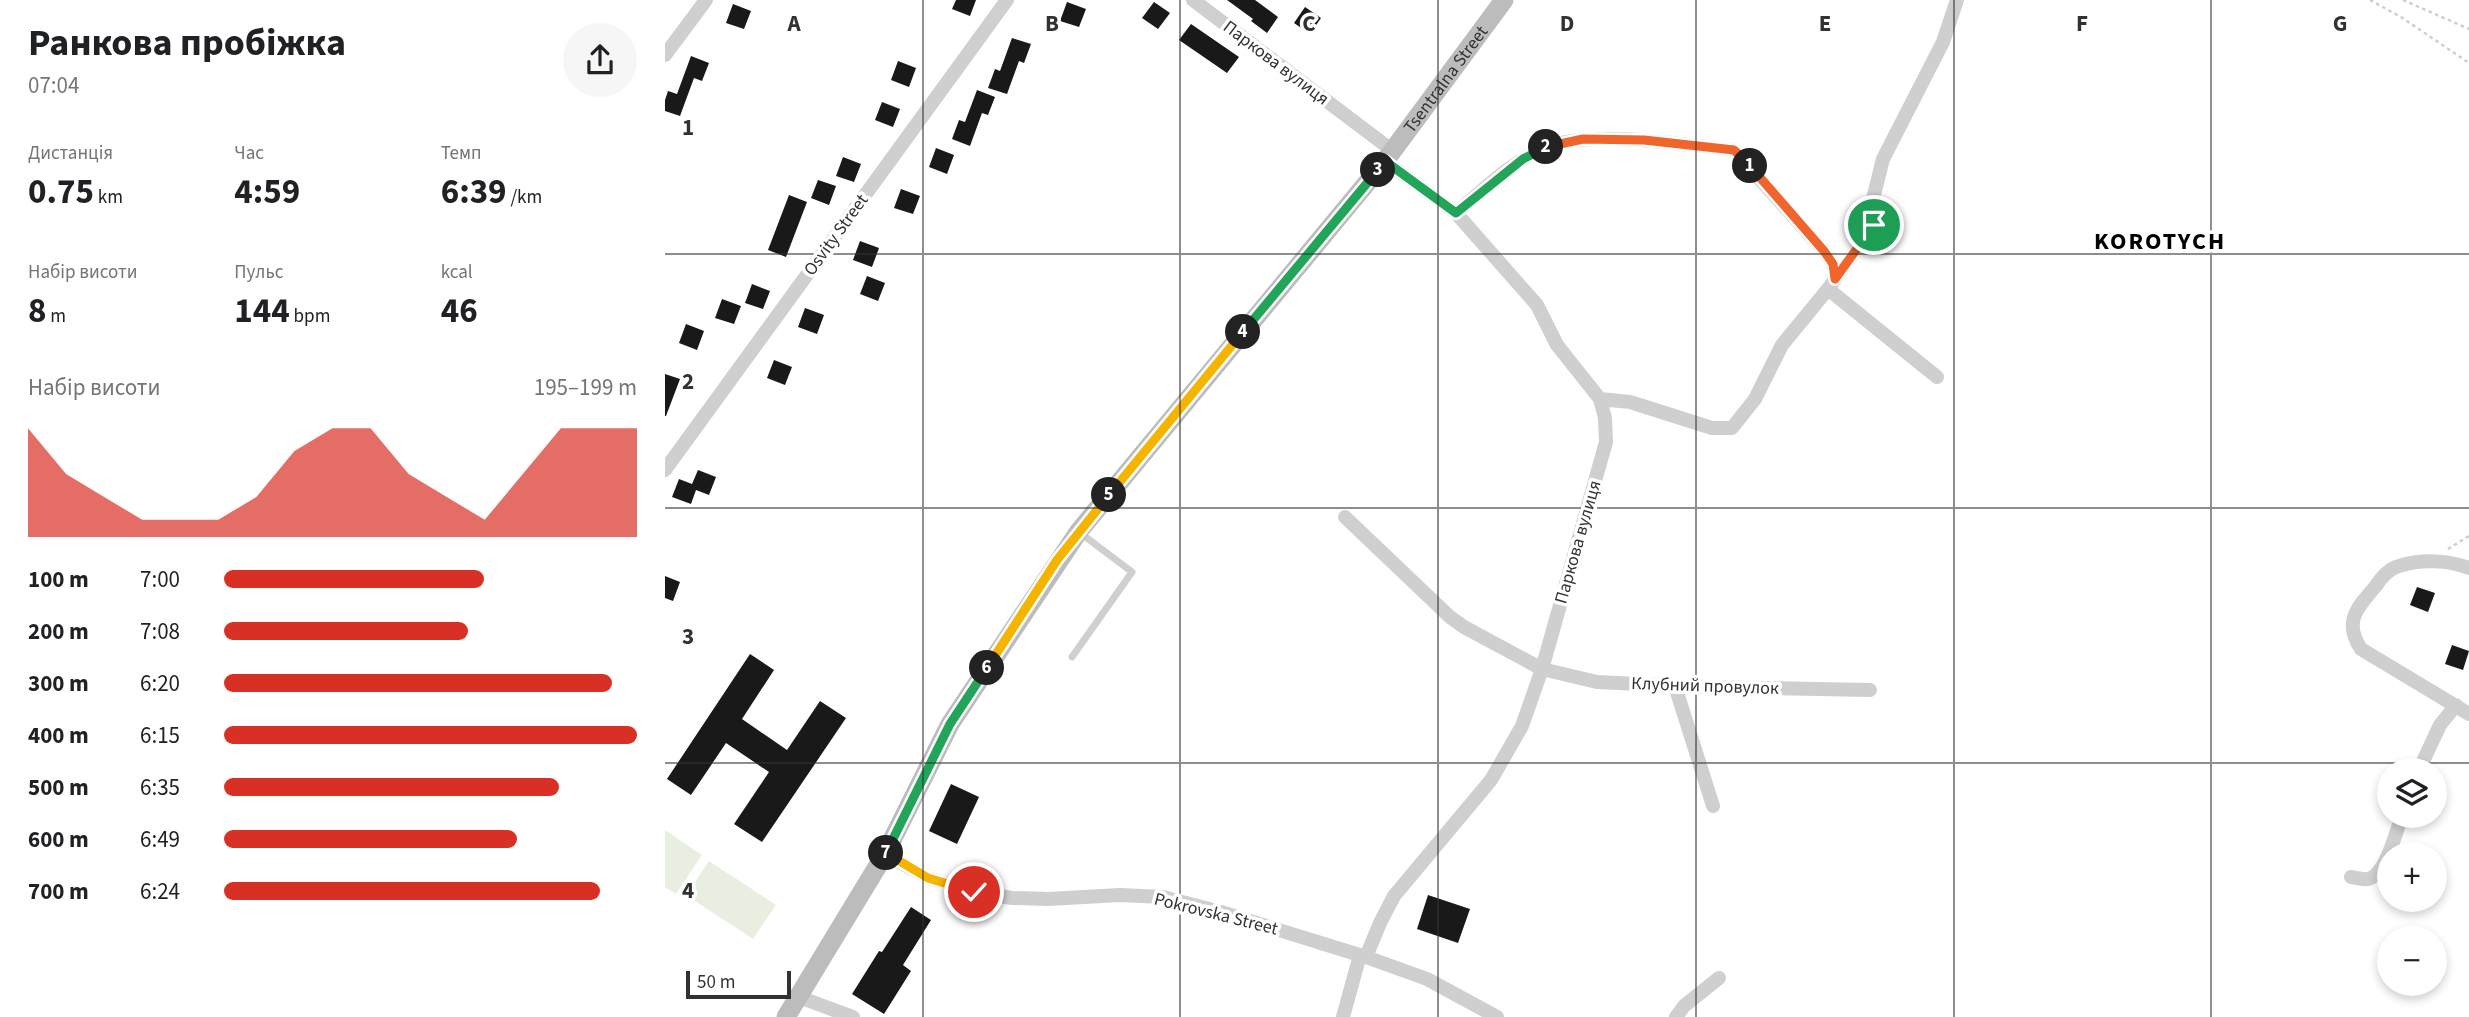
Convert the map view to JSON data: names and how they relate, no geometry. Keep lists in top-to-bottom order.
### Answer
{
  "streets": {
    "street": [
      "Паркова вулиця",
      "Tsentralna Street",
      "Osvity Street",
      "Клубний провулок",
      "Pokrovska Street"
    ]
  },
  "crossings": [
    ["Паркова вулиця", "Tsentralna Street"],
    ["Паркова вулиця", "Клубний провулок"],
    ["Паркова вулиця", "Pokrovska Street"],
    ["Tsentralna Street", "Pokrovska Street"]
  ],
  "districts": ["KOROTYCH"],
  "scale_bar": "50 m",
  "page": {
    "heading": ["Ранкова пробіжка", "07:04"],
    "stats": [
      ["Дистанція", "0.75 km"],
      ["Час", "4:59"],
      ["Темп", "6:39 /km"],
      ["Набір висоти", "8 m"],
      ["Пульс", "144 bpm"],
      ["kcal", "46"]
    ],
    "pins": [
      "2",
      "1",
      "3",
      "4",
      "5",
      "6",
      "7"
    ],
    "chart": ["Набір висоти", "195–199 m"],
    "list": [
      {
        "name": "100 m",
        "note": "7:00"
      },
      {
        "name": "200 m",
        "note": "7:08"
      },
      {
        "name": "300 m",
        "note": "6:20"
      },
      {
        "name": "400 m",
        "note": "6:15"
      },
      {
        "name": "500 m",
        "note": "6:35"
      },
      {
        "name": "600 m",
        "note": "6:49"
      },
      {
        "name": "700 m",
        "note": "6:24"
      }
    ],
    "map_buttons": ["+", "−"],
    "scale": "50 m"
  },
  "grid": {
    "columns": [
      "A",
      "B",
      "C",
      "D",
      "E",
      "F",
      "G"
    ],
    "rows": [
      "1",
      "2",
      "3",
      "4"
    ]
  }
}
